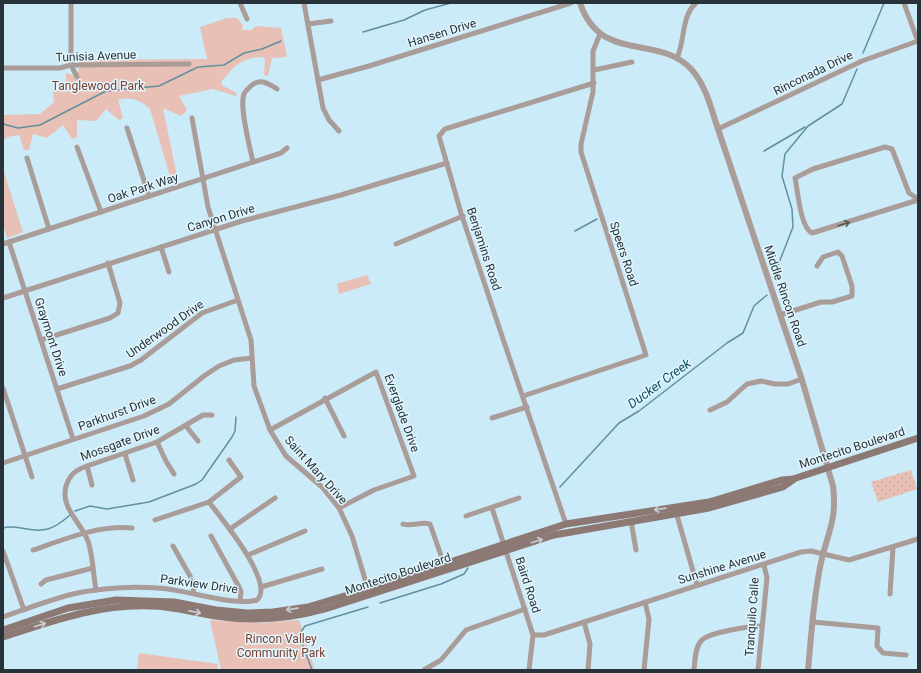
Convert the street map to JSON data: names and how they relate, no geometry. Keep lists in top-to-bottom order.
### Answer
{
  "streets": {
    "main road": ["Montecito Boulevard"],
    "street": [
      "Hansen Drive",
      "Tunisia Avenue",
      "Rinconada Drive",
      "Oak Park Way",
      "Canyon Drive",
      "Benjamins Road",
      "Speers Road",
      "Middle Rincon Road",
      "Underwood Drive",
      "Graymont Drive",
      "Parkhurst Drive",
      "Everglade Drive",
      "Mossgate Drive",
      "Saint Mary Drive",
      "Sunshine Avenue",
      "Parkview Drive",
      "Baird Road",
      "Tranquilo Calle"
    ]
  },
  "crossings": [
    ["Rinconada Drive", "Middle Rincon Road"],
    ["Oak Park Way", "Graymont Drive"],
    ["Oak Park Way", "Saint Mary Drive"],
    ["Canyon Drive", "Benjamins Road"],
    ["Canyon Drive", "Graymont Drive"],
    ["Canyon Drive", "Saint Mary Drive"],
    ["Benjamins Road", "Speers Road"],
    ["Benjamins Road", "Montecito Boulevard"],
    ["Speers Road", "Middle Rincon Road"],
    ["Middle Rincon Road", "Montecito Boulevard"],
    ["Middle Rincon Road", "Sunshine Avenue"],
    ["Underwood Drive", "Graymont Drive"],
    ["Underwood Drive", "Saint Mary Drive"],
    ["Graymont Drive", "Parkhurst Drive"],
    ["Parkhurst Drive", "Saint Mary Drive"],
    ["Everglade Drive", "Saint Mary Drive"],
    ["Mossgate Drive", "Parkview Drive"],
    ["Montecito Boulevard", "Saint Mary Drive"],
    ["Montecito Boulevard", "Baird Road"],
    ["Sunshine Avenue", "Baird Road"],
    ["Sunshine Avenue", "Tranquilo Calle"]
  ],
  "water": ["Ducker Creek"],
  "parks": ["Tanglewood Park", "Rincon Valley Community Park"]
}
